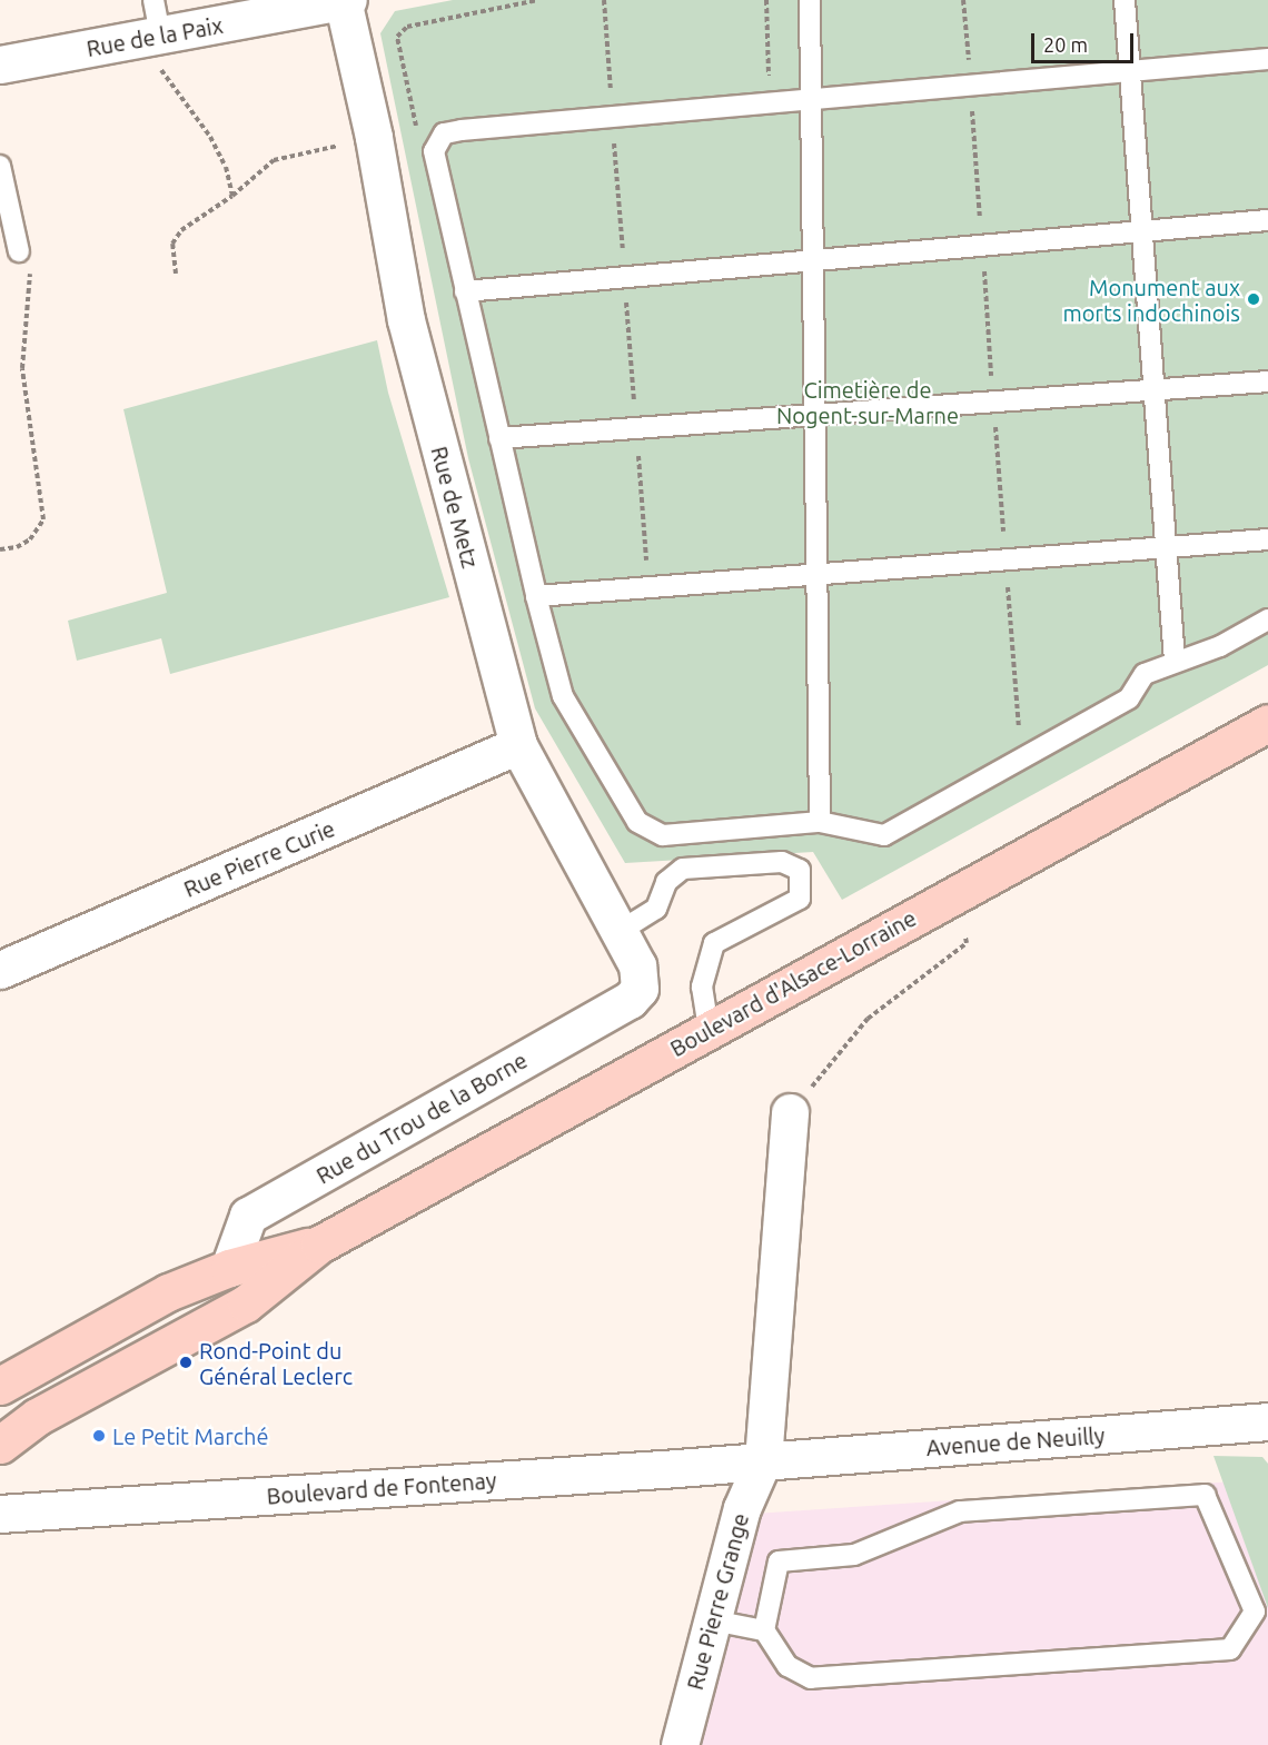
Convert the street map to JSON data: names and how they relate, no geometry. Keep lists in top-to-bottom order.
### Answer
{
  "streets": {
    "main road": ["Boulevard d'Alsace-Lorraine"],
    "street": [
      "Rue de la Paix",
      "Rue de Metz",
      "Rue Pierre Curie",
      "Rue du Trou de la Borne",
      "Avenue de Neuilly",
      "Boulevard de Fontenay",
      "Rue Pierre Grange"
    ]
  },
  "crossings": [
    ["Rue de la Paix", "Rue de Metz"],
    ["Rue de Metz", "Rue Pierre Curie"],
    ["Rue de Metz", "Rue du Trou de la Borne"],
    ["Boulevard d'Alsace-Lorraine", "Rue du Trou de la Borne"],
    ["Avenue de Neuilly", "Boulevard de Fontenay"],
    ["Avenue de Neuilly", "Rue Pierre Grange"],
    ["Boulevard de Fontenay", "Rue Pierre Grange"]
  ],
  "parks": ["Cimetière de Nogent-sur-Marne"],
  "places": ["Monument aux morts indochinois", "Rond-Point du Général Leclerc", "Le Petit Marché"],
  "scale_bar": "20 m"
}
